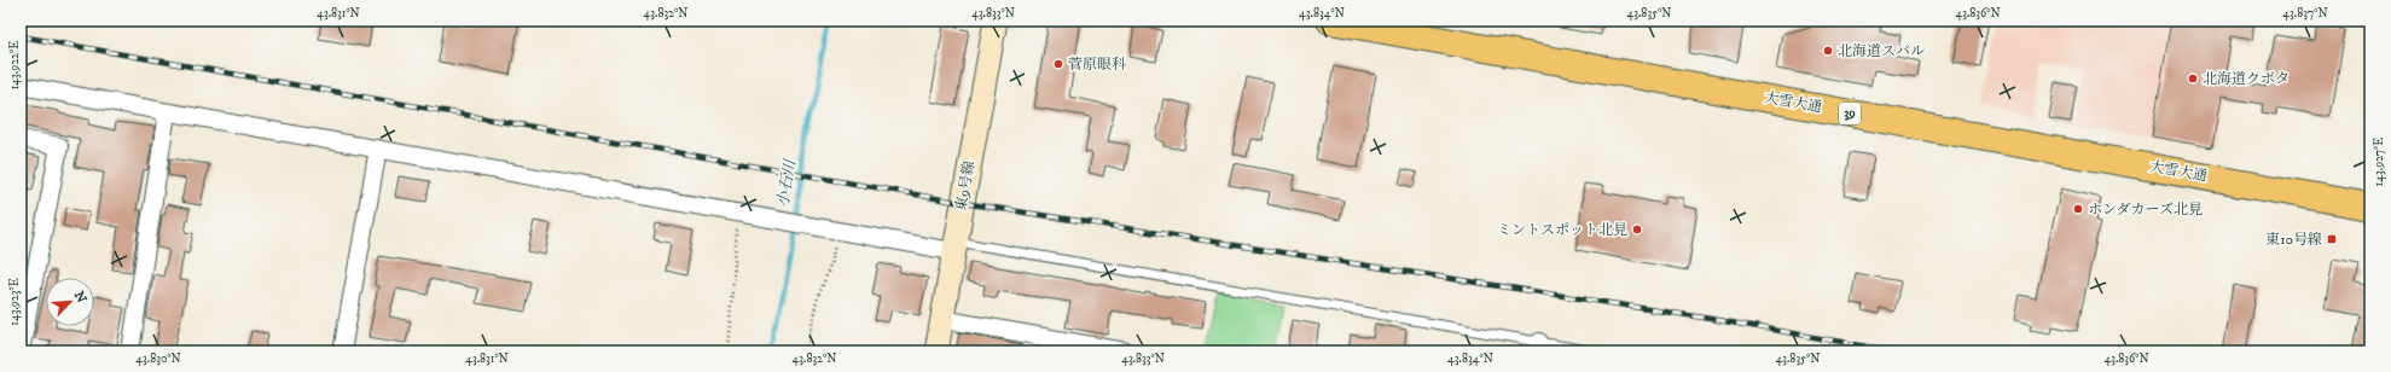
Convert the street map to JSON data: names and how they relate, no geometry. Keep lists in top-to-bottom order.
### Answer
{
  "streets": {
    "highway": ["大雪大通", "39"],
    "street": ["東9号線"]
  },
  "water": ["小石川"],
  "places": {
    "other": [
      "北海道スバル",
      "菅原眼科",
      "北海道クボタ",
      "ホンダカーズ北見",
      "ミントスポット北見"
    ],
    "transit": ["東10号線"]
  },
  "north": "top right",
  "coordinates": [
    "43.831°N",
    "43.832°N",
    "43.833°N",
    "43.834°N",
    "43.835°N",
    "43.836°N",
    "43.837°N",
    "143.922°E",
    "143.927°E",
    "143.923°E",
    "43.830°N"
  ]
}
